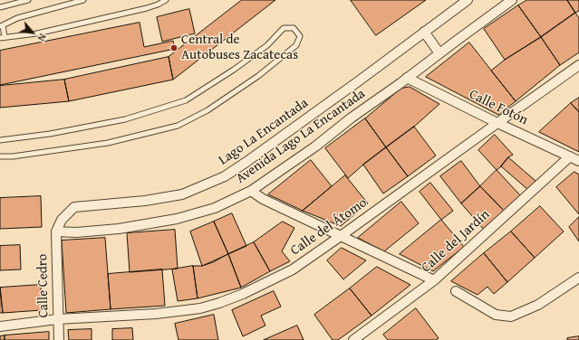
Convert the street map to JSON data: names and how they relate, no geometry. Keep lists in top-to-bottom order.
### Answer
{
  "streets": {
    "street": [
      "Calle Fotón",
      "Lago La Encantada",
      "Avenida Lago La Encantada",
      "Calle del Átomo",
      "Calle del Jardín",
      "Calle Cedro"
    ]
  },
  "crossings": [
    ["Calle Fotón", "Avenida Lago La Encantada"],
    ["Calle Fotón", "Calle del Átomo"],
    ["Calle Fotón", "Calle del Jardín"],
    ["Lago La Encantada", "Avenida Lago La Encantada"],
    ["Lago La Encantada", "Calle Cedro"],
    ["Avenida Lago La Encantada", "Calle Cedro"],
    ["Calle del Átomo", "Calle Cedro"]
  ],
  "places": ["Central de Autobuses Zacatecas"],
  "north": "bottom right"
}
